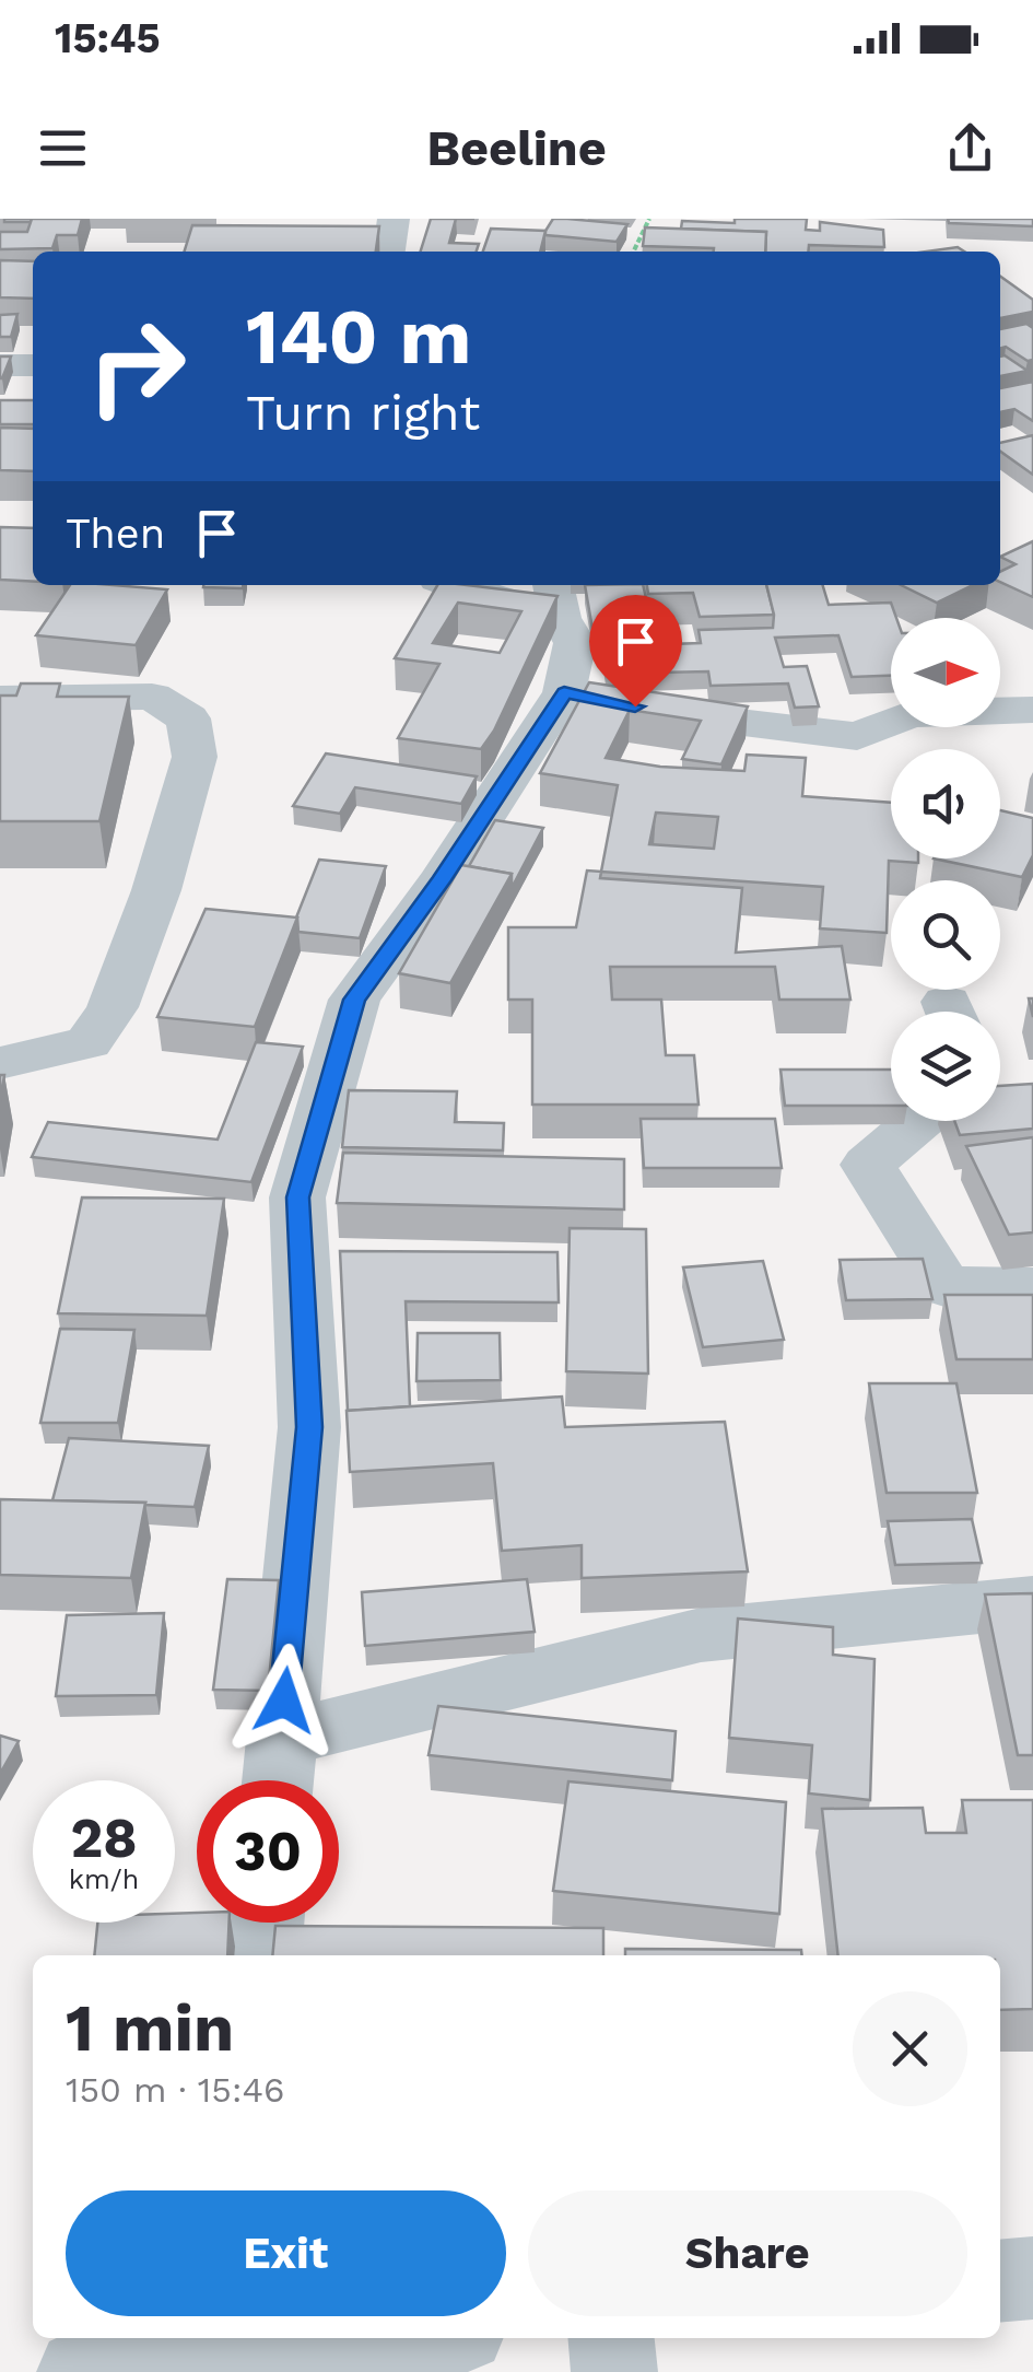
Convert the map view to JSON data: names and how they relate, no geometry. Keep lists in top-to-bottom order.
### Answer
{
  "north": "right",
  "page": {
    "status": "15:45",
    "header": "Beeline",
    "turn": ["140 m", "Turn right"],
    "then": "Then",
    "speed": "28 km/h",
    "limit": "30",
    "heading": ["1 min", "150 m · 15:46"],
    "buttons": ["Exit", "Share"]
  }
}
